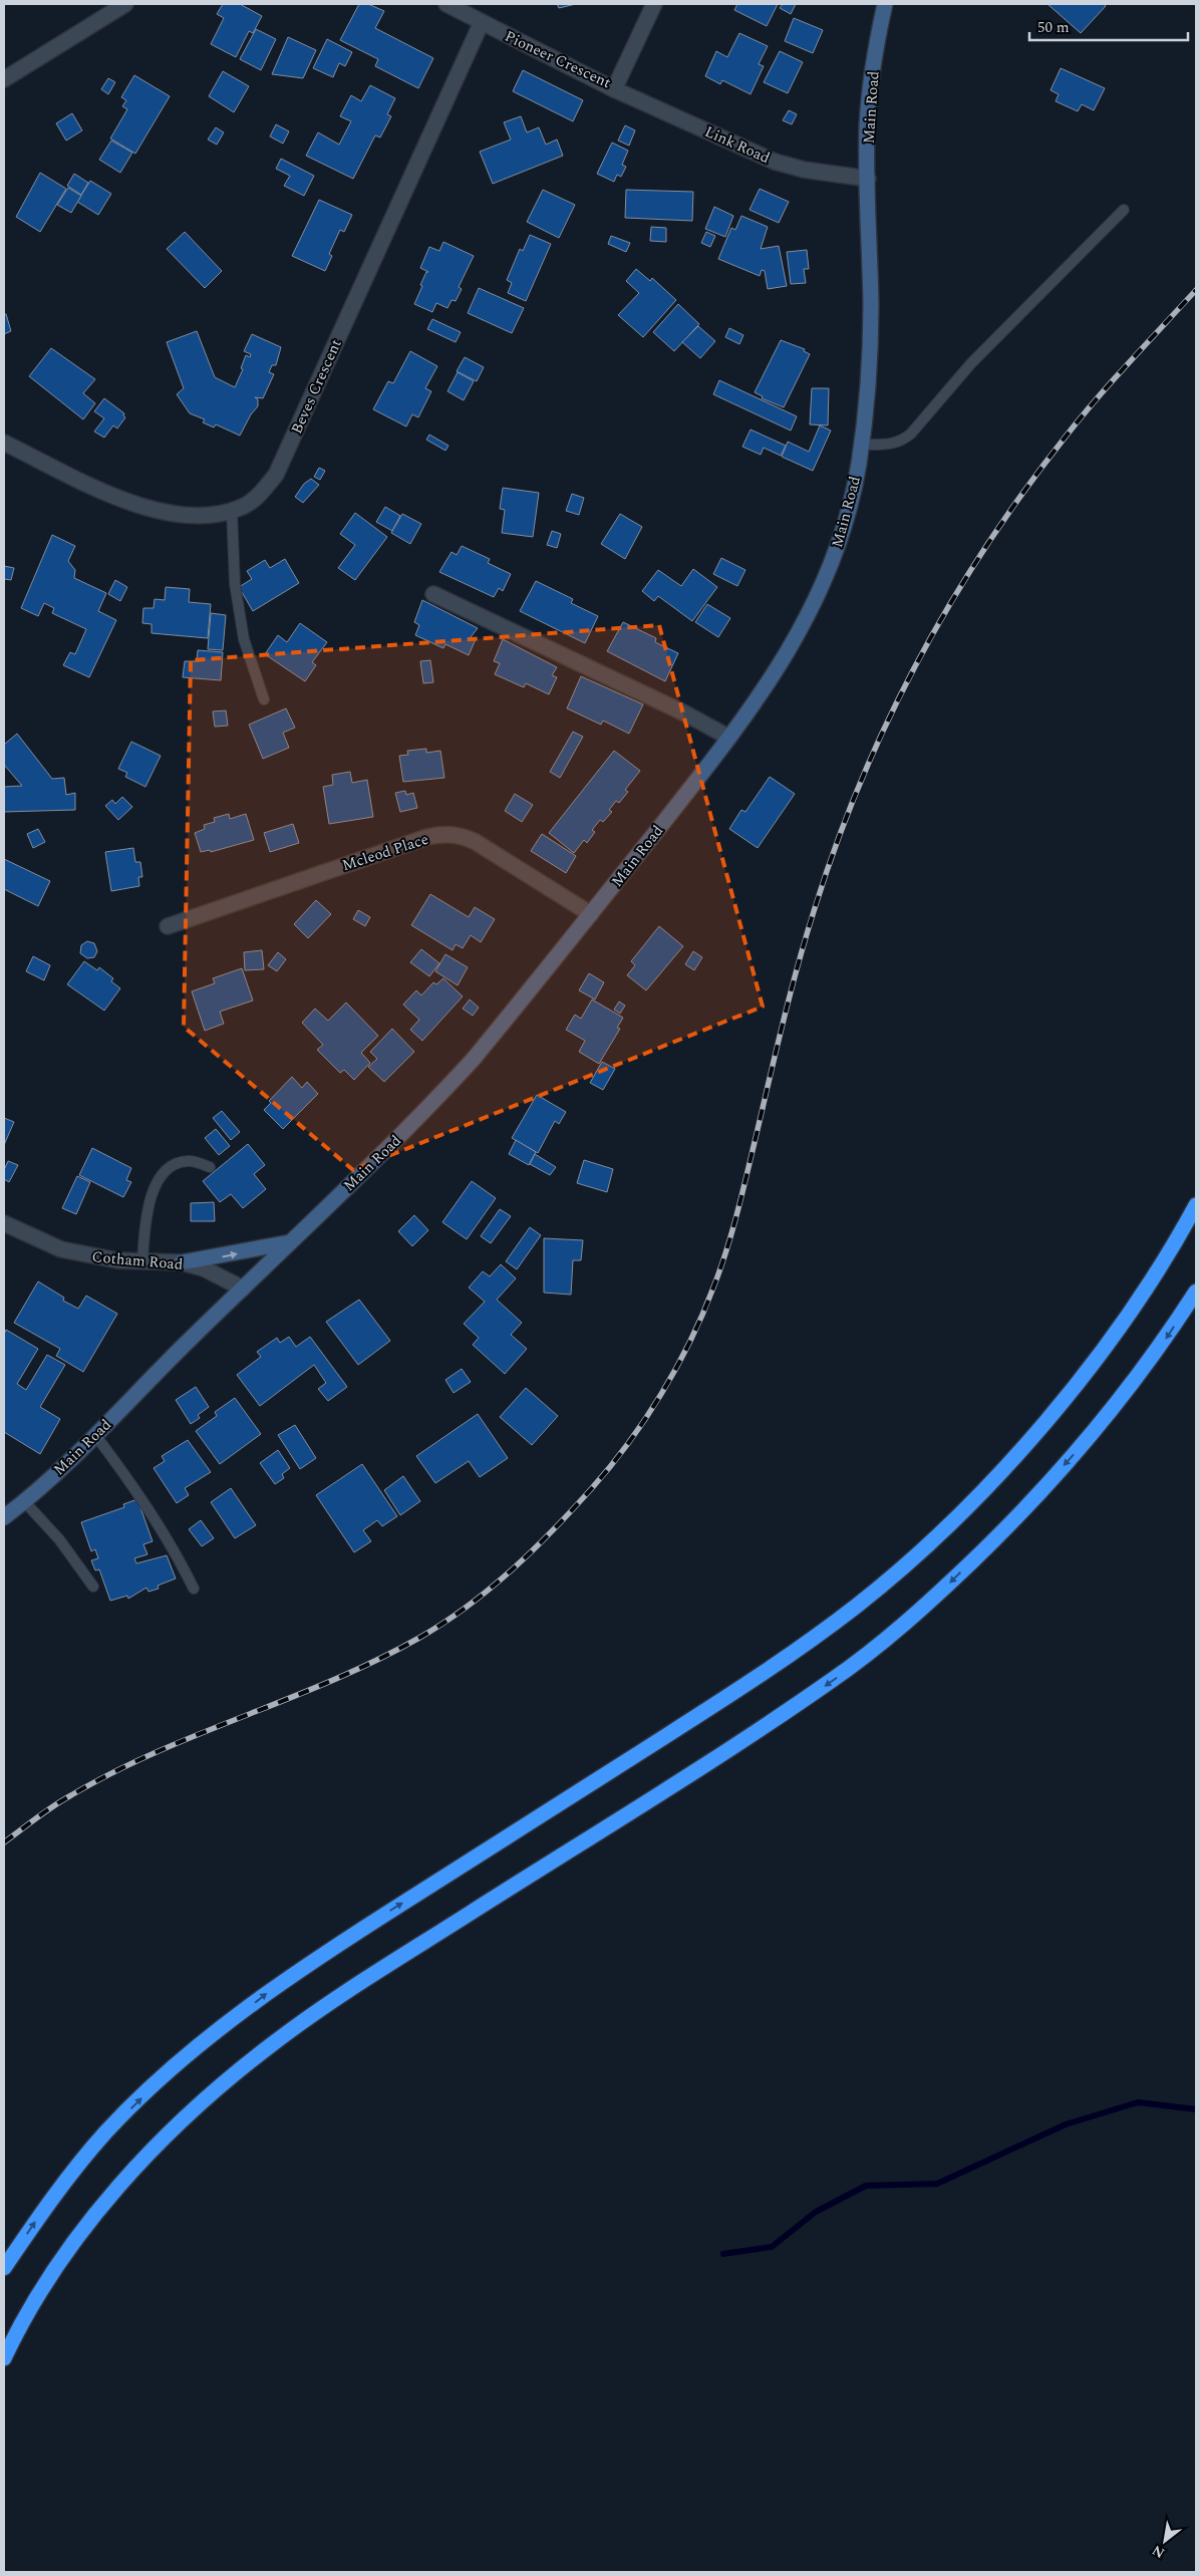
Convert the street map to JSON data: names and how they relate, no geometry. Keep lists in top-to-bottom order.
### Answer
{
  "streets": {
    "main road": ["Main Road"],
    "street": [
      "Pioneer Crescent",
      "Link Road",
      "Beves Crescent",
      "Mcleod Place",
      "Cotham Road"
    ]
  },
  "crossings": [
    ["Pioneer Crescent", "Link Road"],
    ["Pioneer Crescent", "Beves Crescent"],
    ["Main Road", "Link Road"],
    ["Main Road", "Mcleod Place"],
    ["Main Road", "Cotham Road"]
  ],
  "scale_bar": "50 m",
  "north": "bottom left"
}
